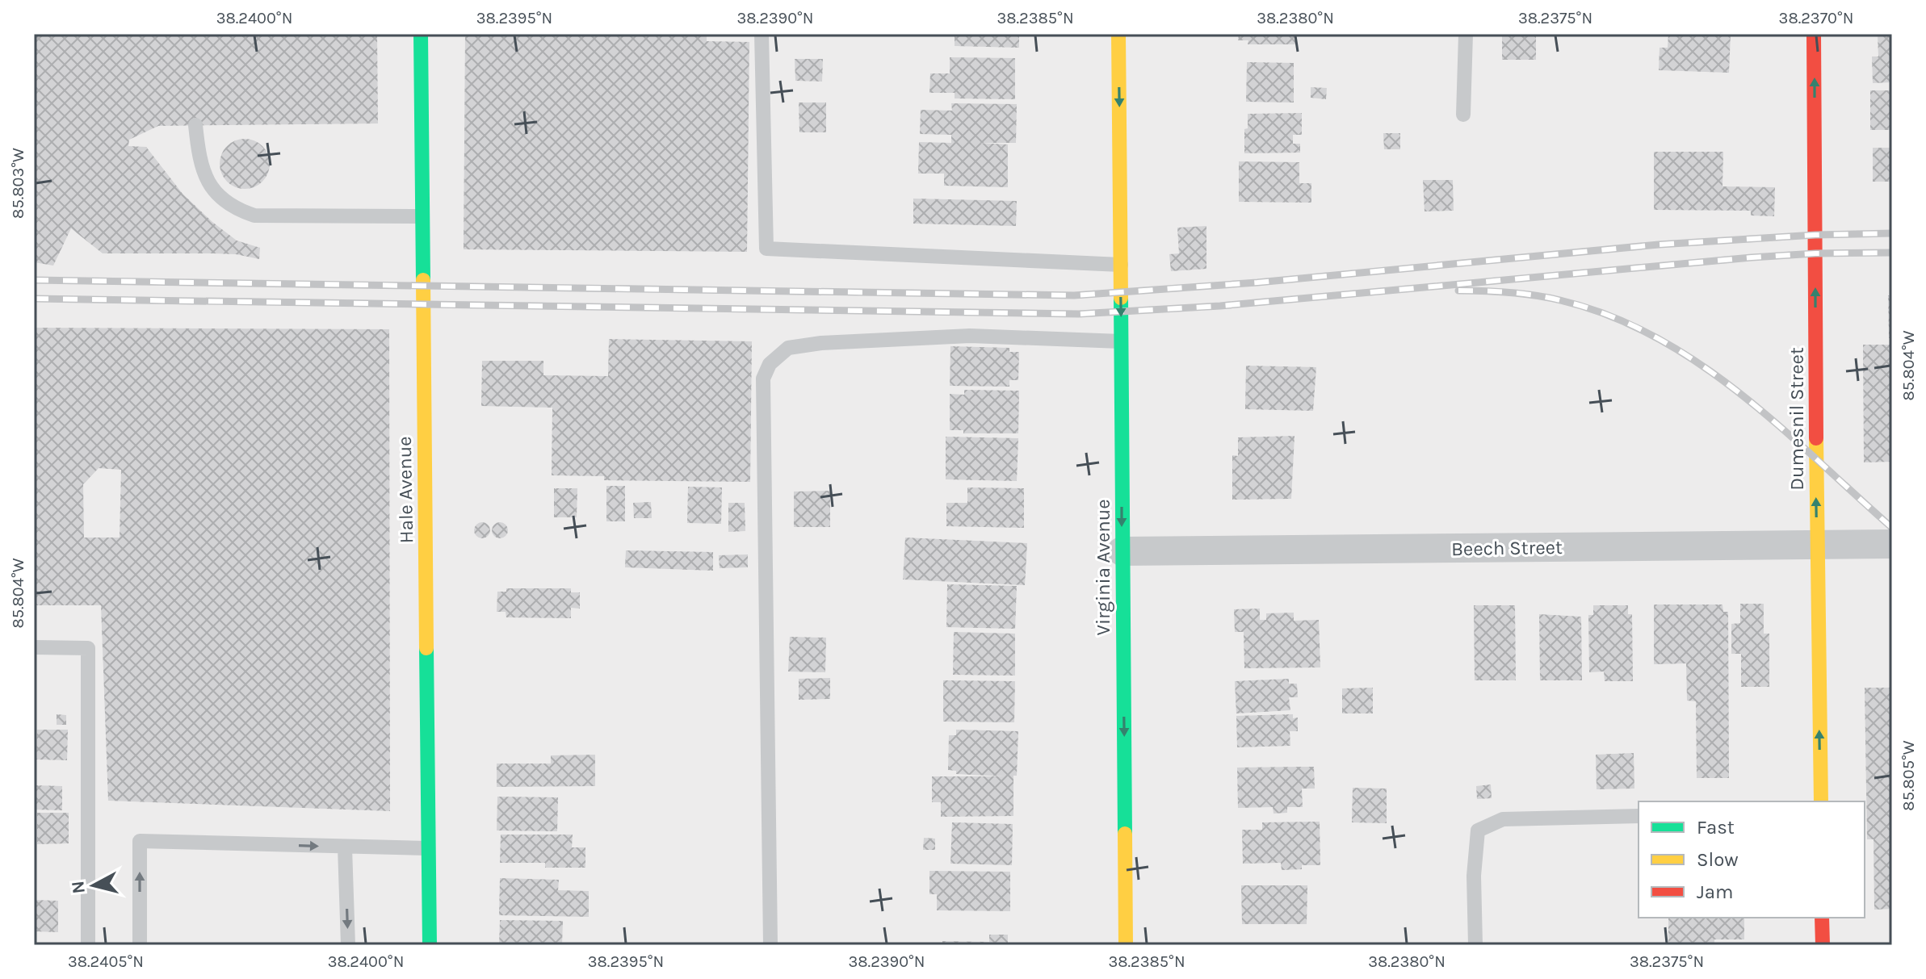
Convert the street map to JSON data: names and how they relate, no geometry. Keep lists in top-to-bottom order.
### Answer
{
  "streets": {
    "main road": ["Dumesnil Street", "Hale Avenue", "Virginia Avenue"],
    "street": ["Beech Street"]
  },
  "crossings": [
    ["Dumesnil Street", "Beech Street"],
    ["Beech Street", "Virginia Avenue"]
  ],
  "one_way": ["Dumesnil Street", "Virginia Avenue"],
  "legend": ["Fast", "Slow", "Jam"],
  "north": "left",
  "coordinates": [
    "38.2400°N",
    "38.2395°N",
    "38.2390°N",
    "38.2385°N",
    "38.2380°N",
    "38.2375°N",
    "38.2370°N",
    "85.803°W",
    "85.804°W",
    "85.805°W",
    "38.2405°N"
  ]
}
